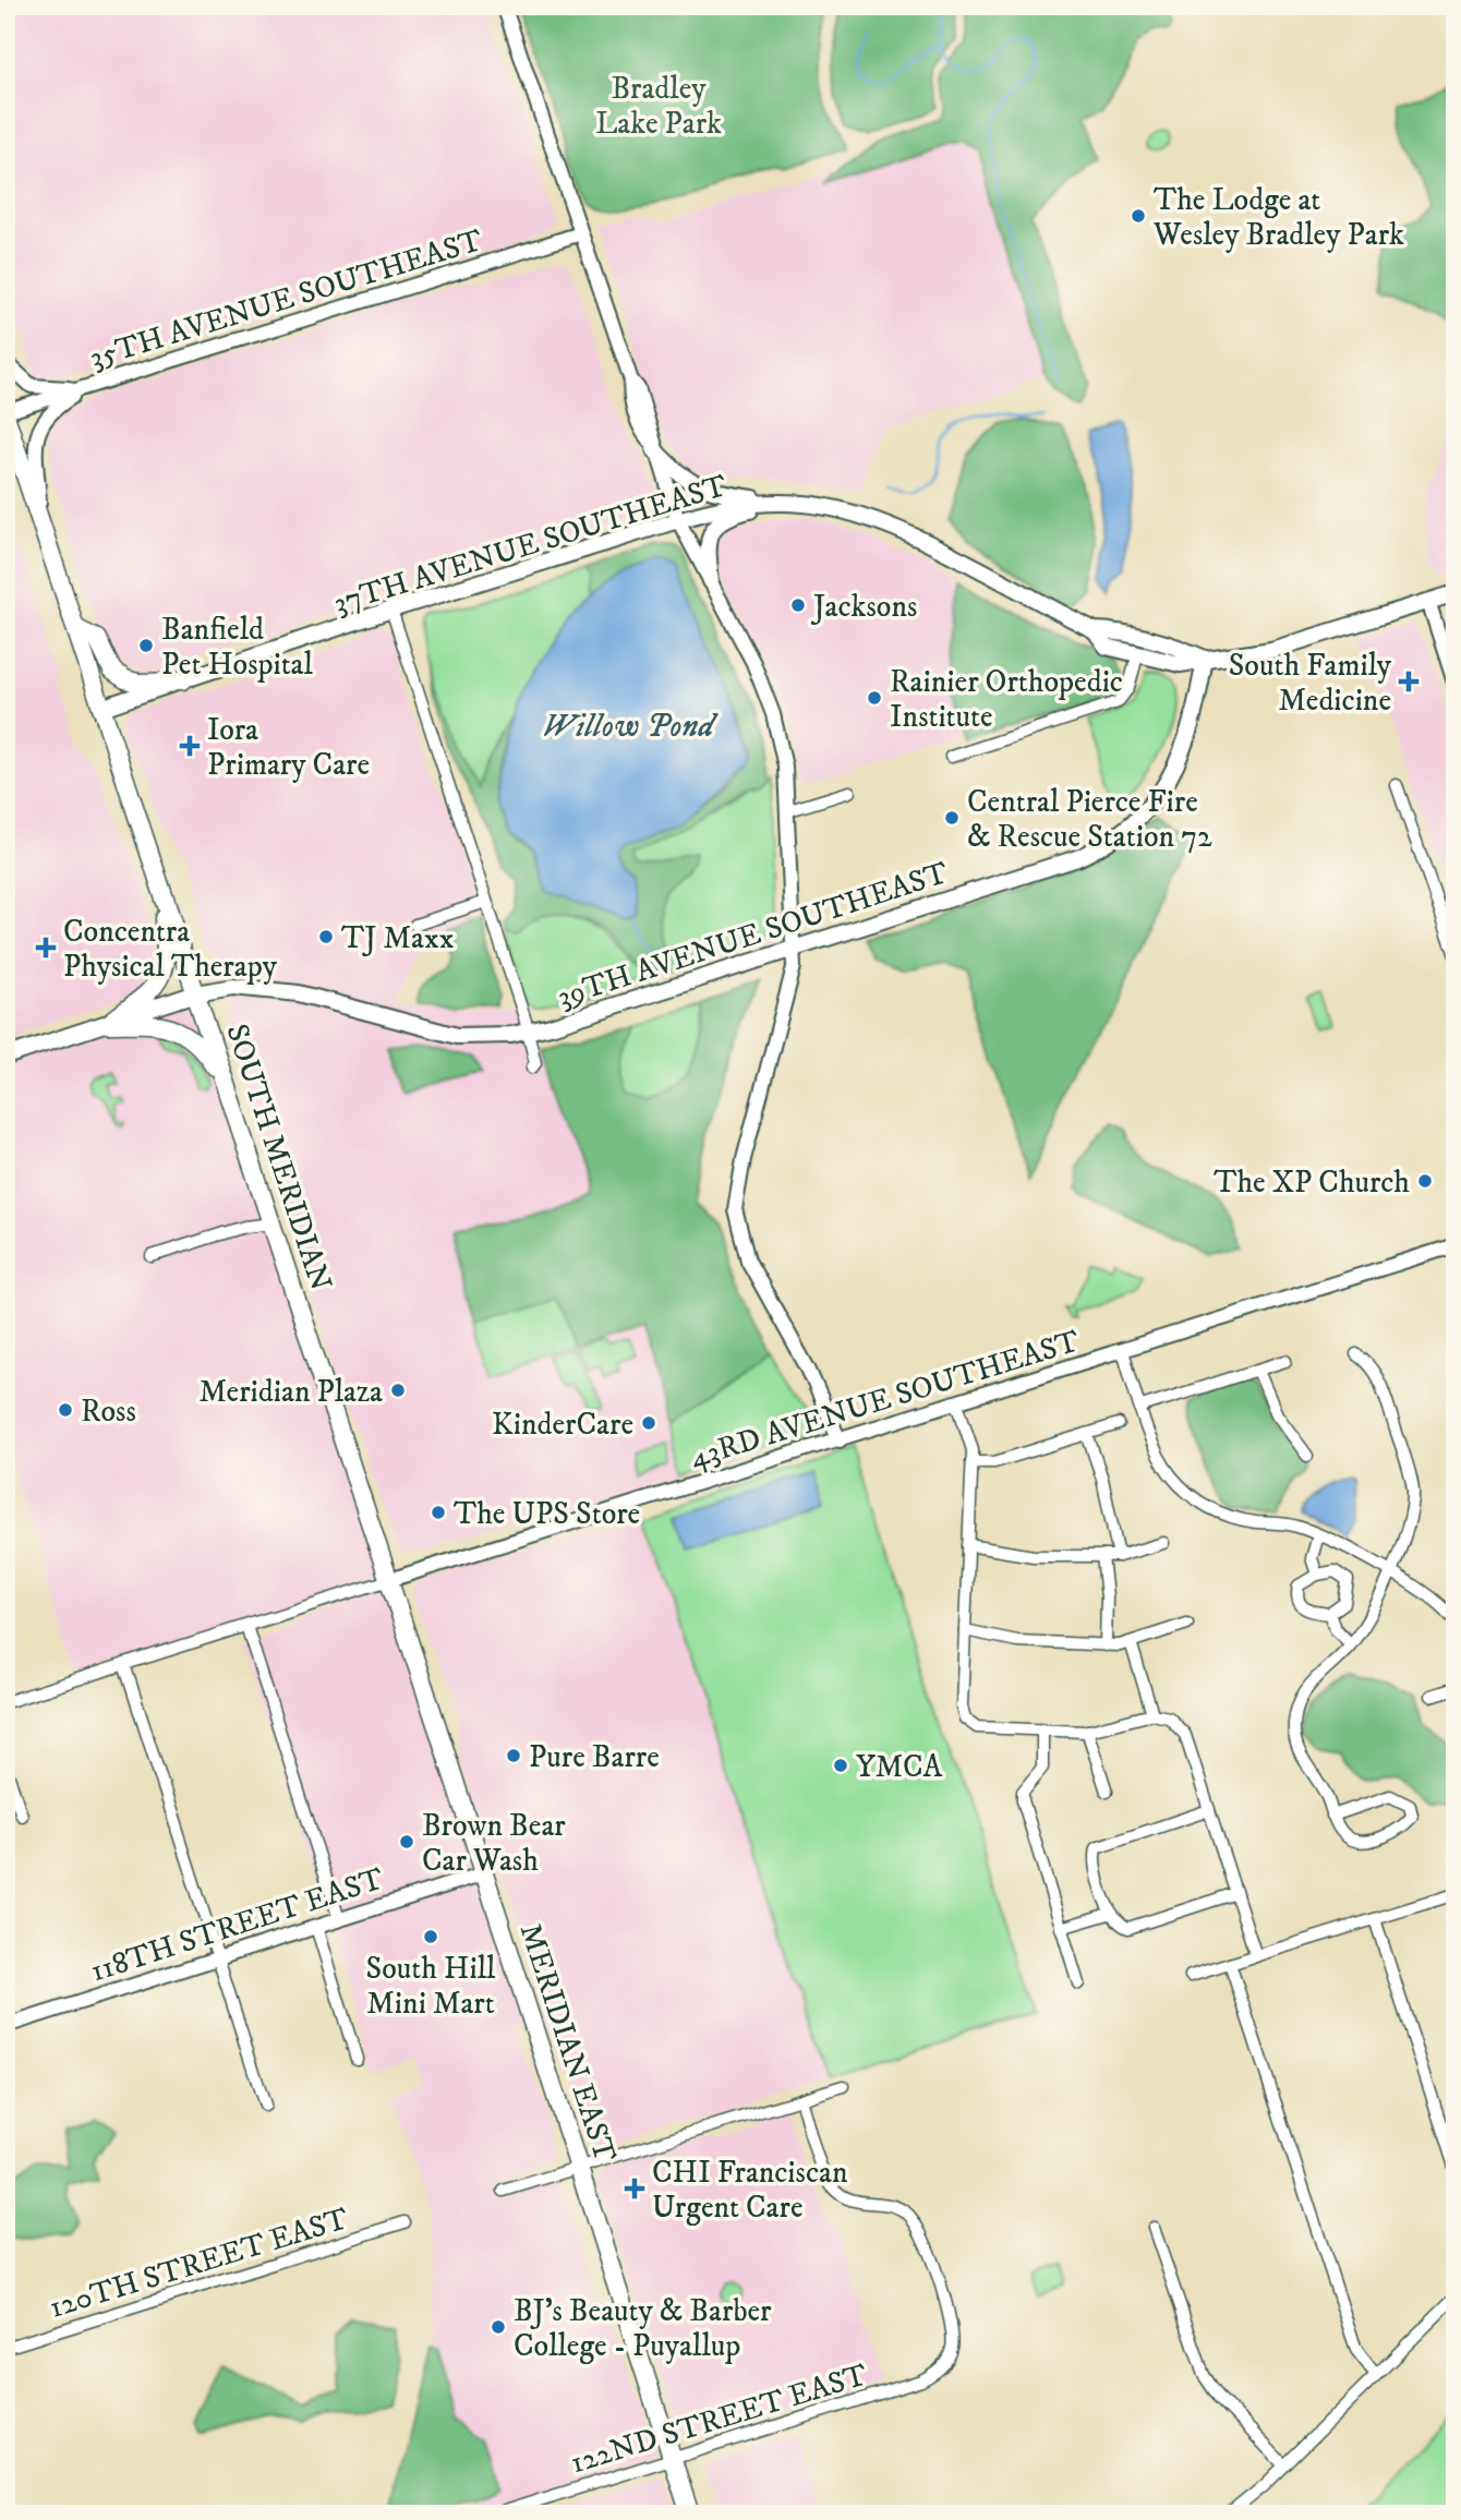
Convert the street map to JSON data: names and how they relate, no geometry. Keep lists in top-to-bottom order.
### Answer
{
  "streets": {
    "main road": [
      "37TH AVENUE SOUTHEAST",
      "39TH AVENUE SOUTHEAST",
      "SOUTH MERIDIAN",
      "MERIDIAN EAST"
    ],
    "street": [
      "35TH AVENUE SOUTHEAST",
      "43RD AVENUE SOUTHEAST",
      "118TH STREET EAST",
      "120TH STREET EAST",
      "122ND STREET EAST"
    ]
  },
  "crossings": [
    ["35TH AVENUE SOUTHEAST", "SOUTH MERIDIAN"],
    ["37TH AVENUE SOUTHEAST", "39TH AVENUE SOUTHEAST"],
    ["37TH AVENUE SOUTHEAST", "SOUTH MERIDIAN"],
    ["39TH AVENUE SOUTHEAST", "SOUTH MERIDIAN"],
    ["SOUTH MERIDIAN", "43RD AVENUE SOUTHEAST"],
    ["SOUTH MERIDIAN", "118TH STREET EAST"],
    ["SOUTH MERIDIAN", "MERIDIAN EAST"],
    ["118TH STREET EAST", "MERIDIAN EAST"],
    ["MERIDIAN EAST", "122ND STREET EAST"]
  ],
  "water": ["Willow Pond"],
  "parks": ["Bradley Lake Park"],
  "places": {
    "other": [
      "The Lodge at Wesley Bradley Park",
      "Jacksons",
      "Banfield Pet Hospital",
      "Rainier Orthopedic Institute",
      "Central Pierce Fire & Rescue Station 72",
      "TJ Maxx",
      "The XP Church",
      "Meridian Plaza",
      "Ross",
      "KinderCare",
      "The UPS Store",
      "Pure Barre",
      "YMCA",
      "Brown Bear Car Wash",
      "South Hill Mini Mart",
      "BJ's Beauty & Barber College - Puyallup"
    ],
    "health": [
      "South Family Medicine",
      "Iora Primary Care",
      "Concentra Physical Therapy",
      "CHI Franciscan Urgent Care"
    ]
  }
}
